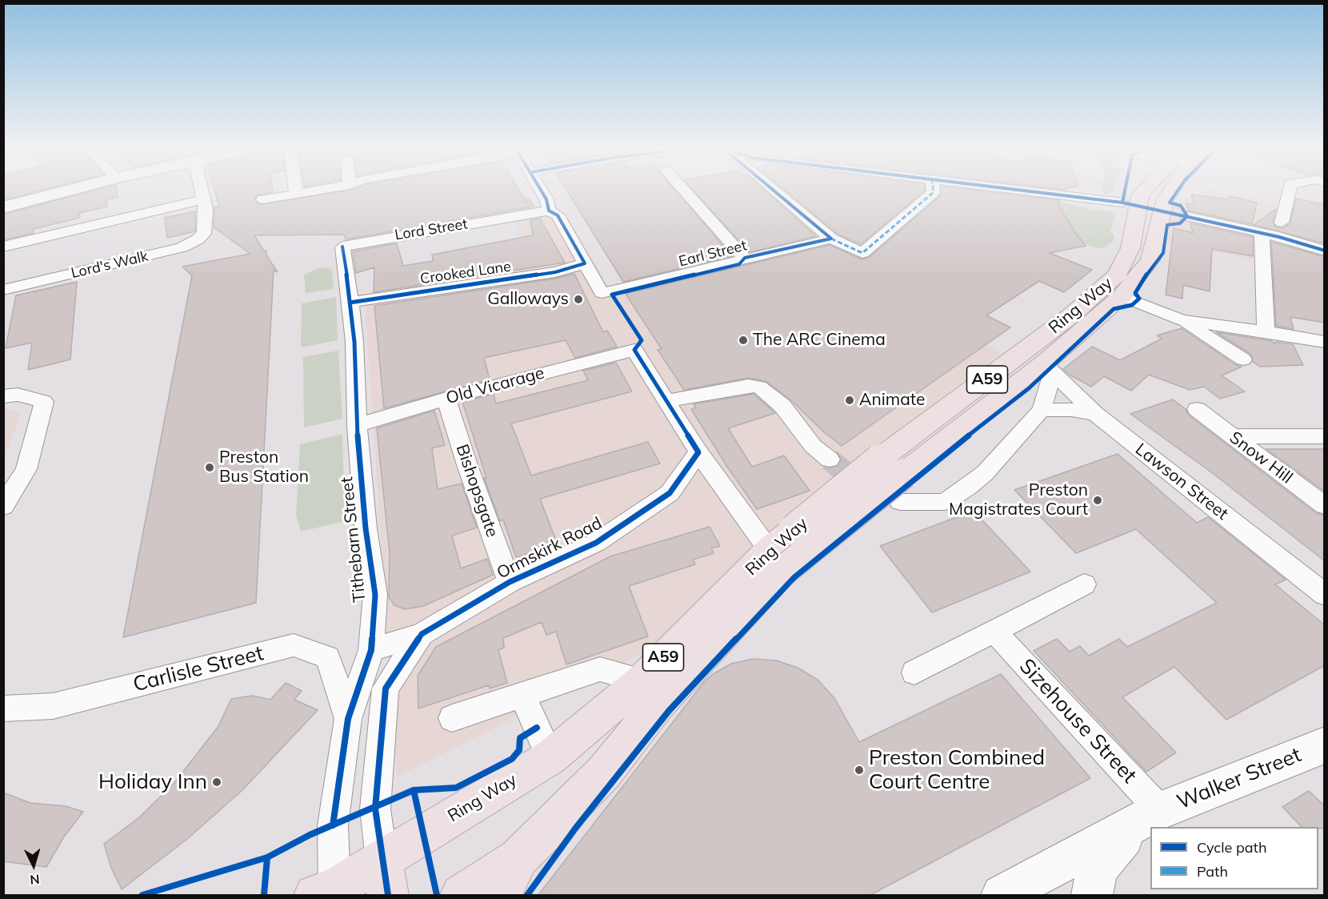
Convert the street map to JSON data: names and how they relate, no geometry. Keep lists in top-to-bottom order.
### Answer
{
  "streets": {
    "highway": ["Ring Way", "A59"],
    "street": [
      "Lord Street",
      "Earl Street",
      "Lord's Walk",
      "Crooked Lane",
      "Old Vicarage",
      "Snow Hill",
      "Lawson Street",
      "Bishopsgate",
      "Tithebarn Street",
      "Ormskirk Road",
      "Carlisle Street",
      "Sizehouse Street",
      "Walker Street"
    ]
  },
  "crossings": [
    ["Lord Street", "Tithebarn Street"],
    ["Earl Street", "Crooked Lane"],
    ["Crooked Lane", "Tithebarn Street"],
    ["Ring Way", "Lawson Street"],
    ["Ring Way", "Tithebarn Street"],
    ["Old Vicarage", "Bishopsgate"],
    ["Old Vicarage", "Tithebarn Street"],
    ["Bishopsgate", "Ormskirk Road"],
    ["Tithebarn Street", "Ormskirk Road"],
    ["Tithebarn Street", "Carlisle Street"],
    ["Sizehouse Street", "Walker Street"]
  ],
  "places": [
    "Galloways",
    "The ARC Cinema",
    "Animate",
    "Preston Bus Station",
    "Preston Magistrates Court",
    "Preston Combined Court Centre",
    "Holiday Inn"
  ],
  "legend": ["Cycle path", "Path"],
  "north": "bottom"
}
